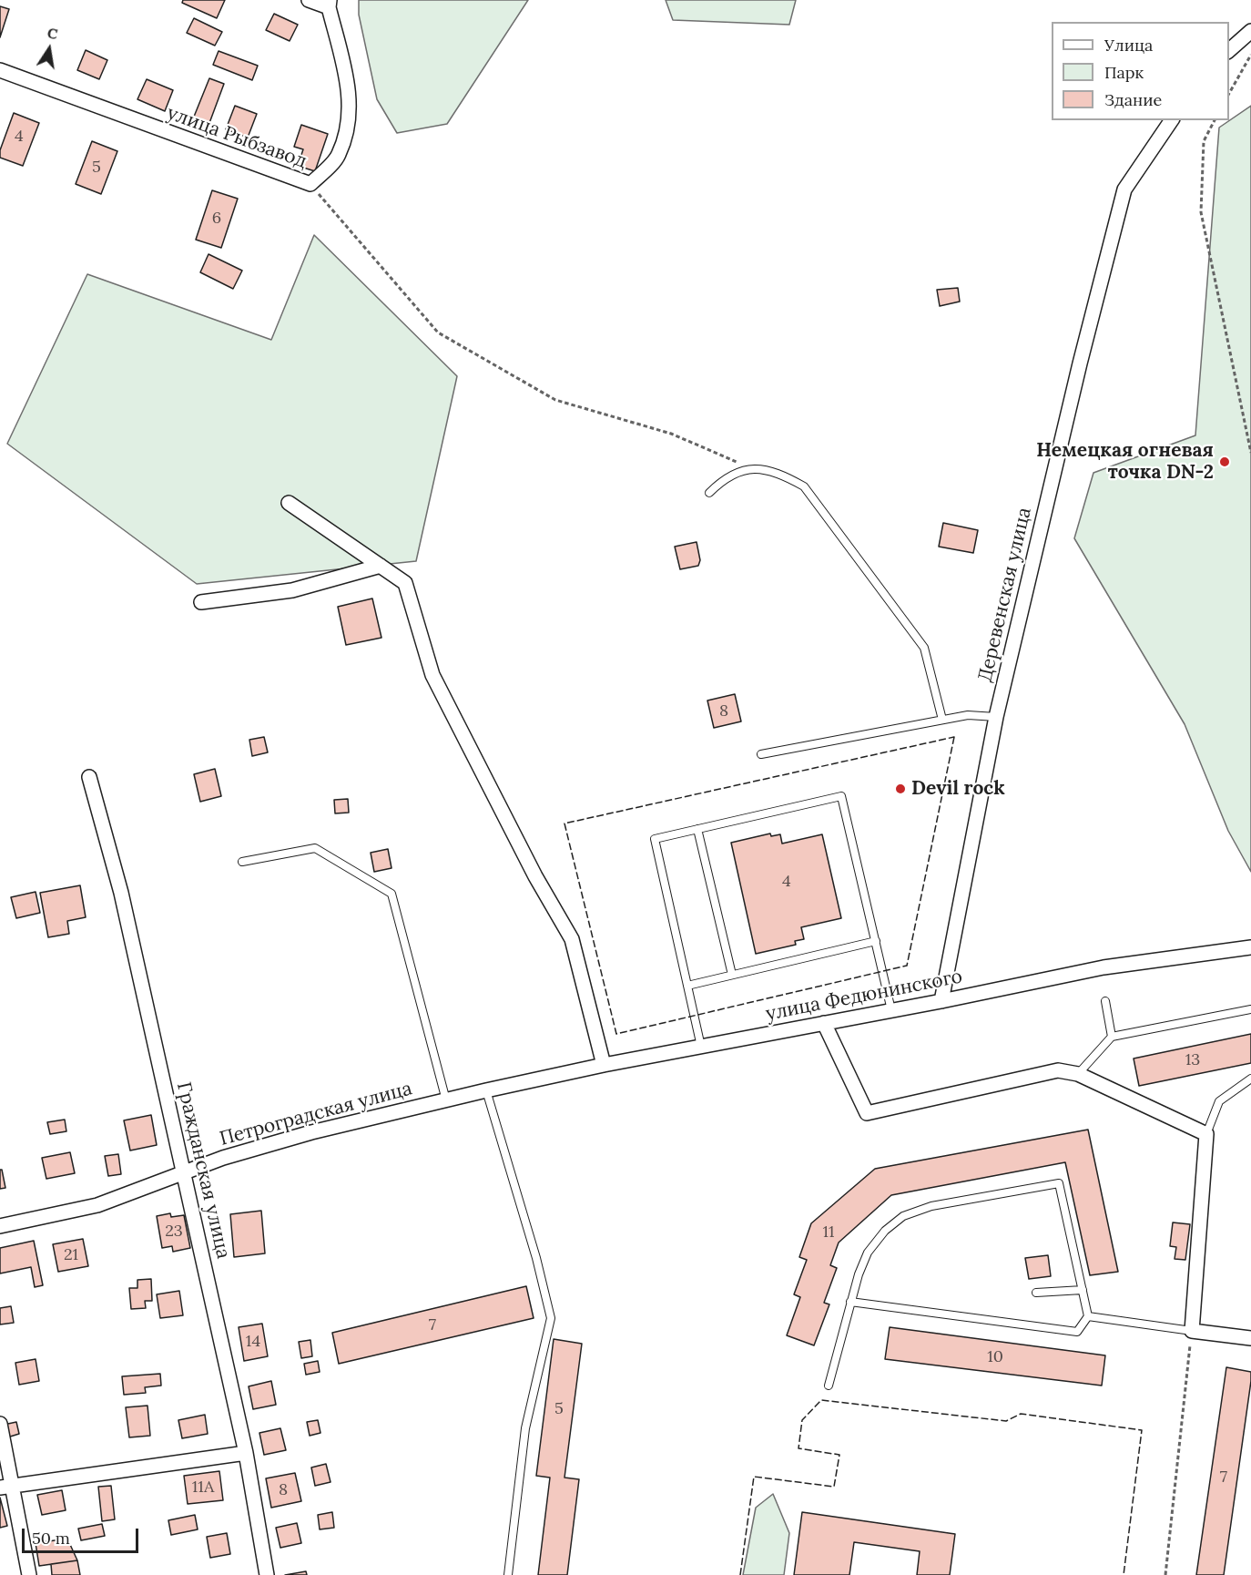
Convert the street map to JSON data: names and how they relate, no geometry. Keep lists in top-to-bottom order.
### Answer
{
  "streets": {
    "street": [
      "улица Рыбзавод",
      "Деревенская улица",
      "улица Федюнинского",
      "Петроградская улица",
      "Гражданская улица"
    ]
  },
  "crossings": [
    ["Деревенская улица", "улица Федюнинского"],
    ["улица Федюнинского", "Петроградская улица"],
    ["Петроградская улица", "Гражданская улица"]
  ],
  "places": ["Немецкая огневая точка DN-2", "Devil rock"],
  "house_numbers": [
    "4",
    "5",
    "6",
    "8",
    "4",
    "13",
    "23",
    "11",
    "21",
    "7",
    "14",
    "10",
    "5",
    "7",
    "11А",
    "8"
  ],
  "legend": ["Улица", "Парк", "Здание"],
  "scale_bar": "50 m",
  "north": "top"
}
